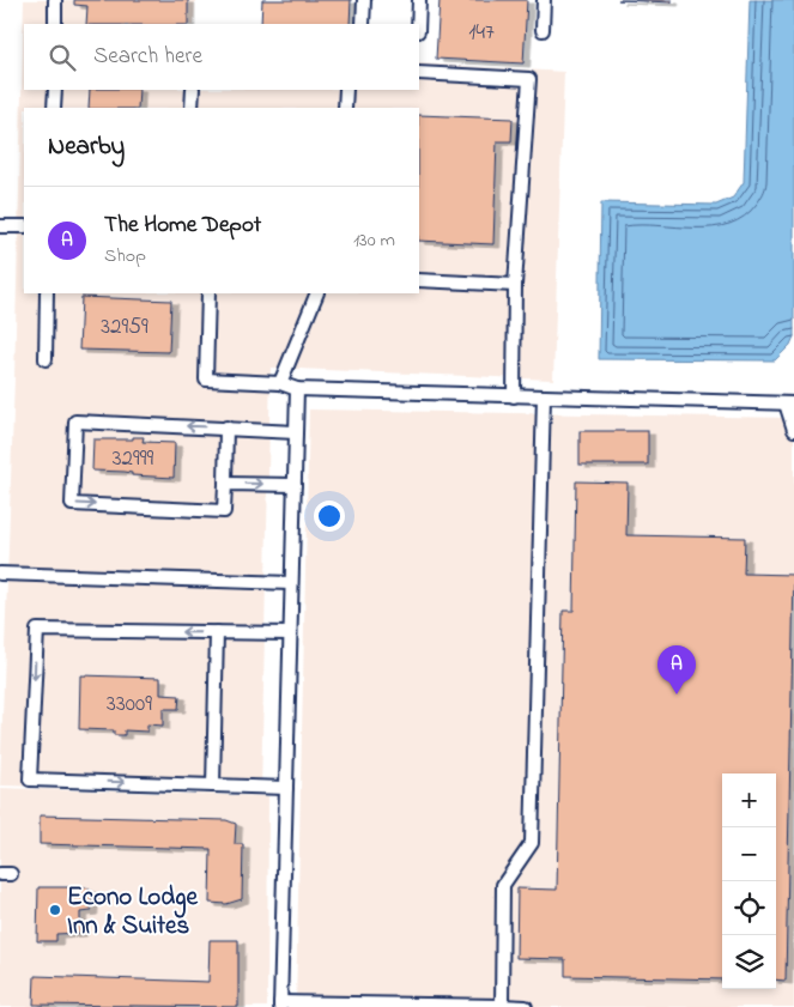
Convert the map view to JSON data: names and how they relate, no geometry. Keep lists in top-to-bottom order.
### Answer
{
  "places": ["Econo Lodge Inn & Suites"],
  "house_numbers": [
    "147",
    "32959",
    "32999",
    "33009"
  ],
  "page": {
    "search": "Search here",
    "heading": "Nearby",
    "list": [
      {
        "mark": "A",
        "name": "The Home Depot",
        "note": "Shop",
        "value": "130 m"
      }
    ],
    "pins": "A",
    "map_buttons": ["+", "−"]
  }
}
